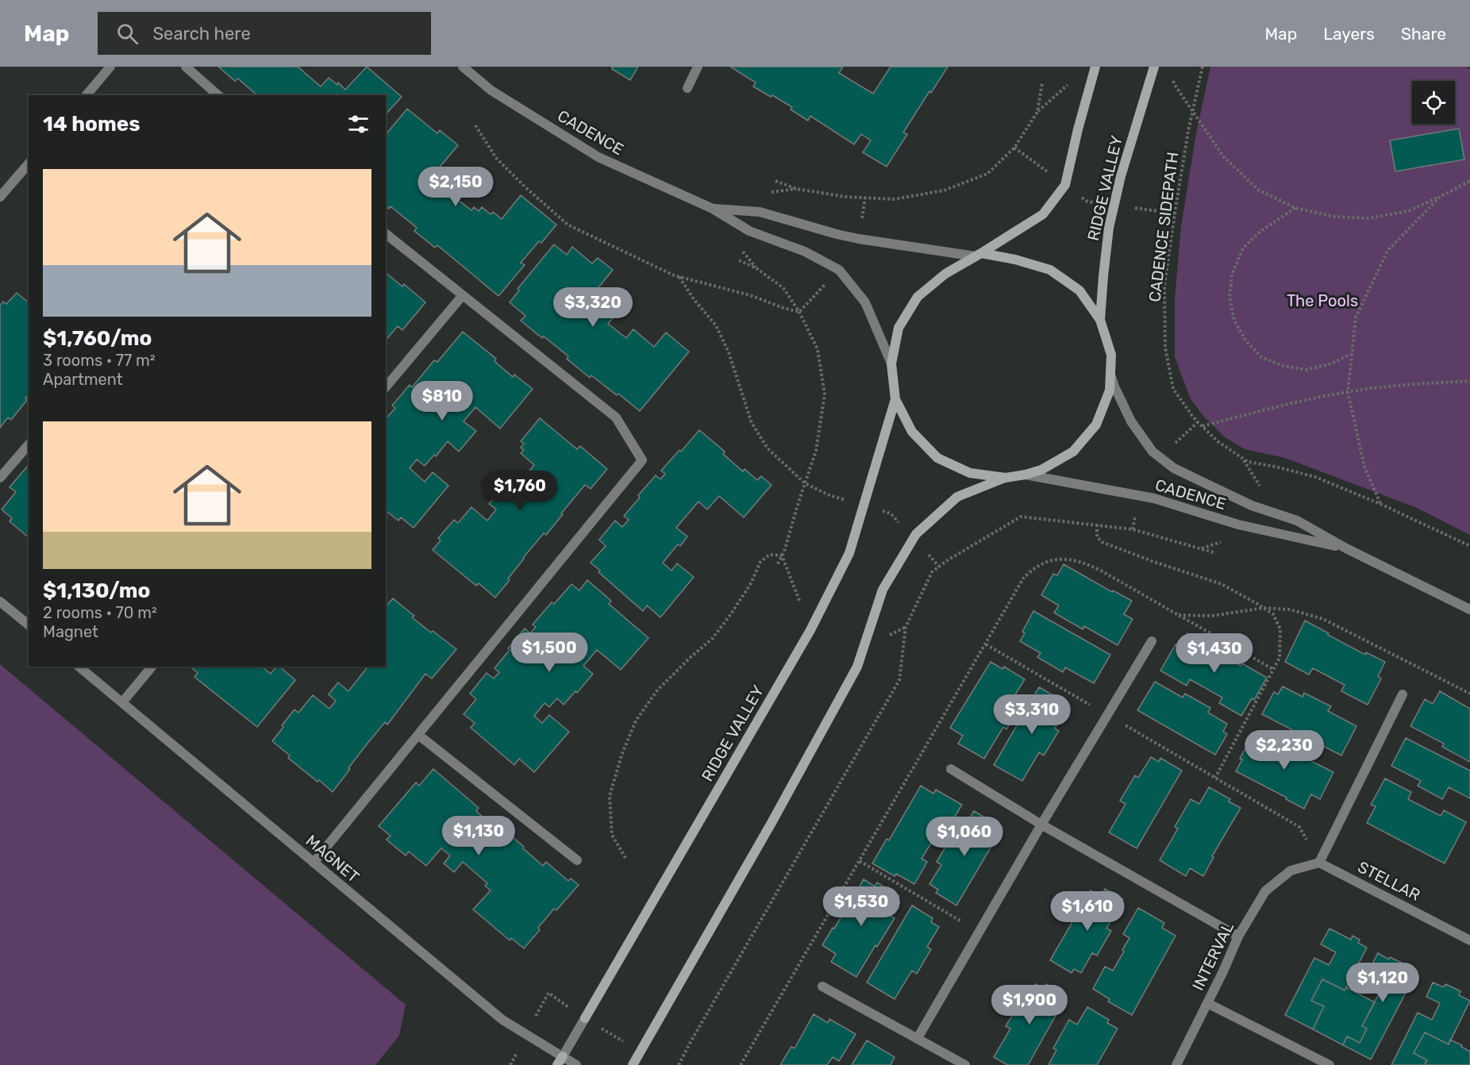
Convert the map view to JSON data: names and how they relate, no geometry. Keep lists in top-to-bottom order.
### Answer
{
  "streets": {
    "main road": ["RIDGE VALLEY"],
    "street": [
      "CADENCE",
      "MAGNET",
      "STELLAR",
      "INTERVAL"
    ],
    "path": ["CADENCE SIDEPATH"]
  },
  "crossings": [
    ["RIDGE VALLEY", "MAGNET"],
    ["STELLAR", "INTERVAL"]
  ],
  "parks": ["The Pools"],
  "page": {
    "header": "Map",
    "search": "Search here",
    "nav": ["Map", "Layers", "Share"],
    "heading": "14 homes",
    "list": [
      {
        "name": "$1,760/mo",
        "note": "3 rooms · 77 m² · Apartment"
      },
      {
        "name": "$1,130/mo",
        "note": "2 rooms · 70 m² · Magnet"
      }
    ],
    "price": [
      "$2,150",
      "$3,320",
      "$810",
      "$1,760",
      "$1,500",
      "$1,430",
      "$3,310",
      "$2,230",
      "$1,130",
      "$1,060",
      "$1,530",
      "$1,610",
      "$1,120",
      "$1,900"
    ]
  }
}
